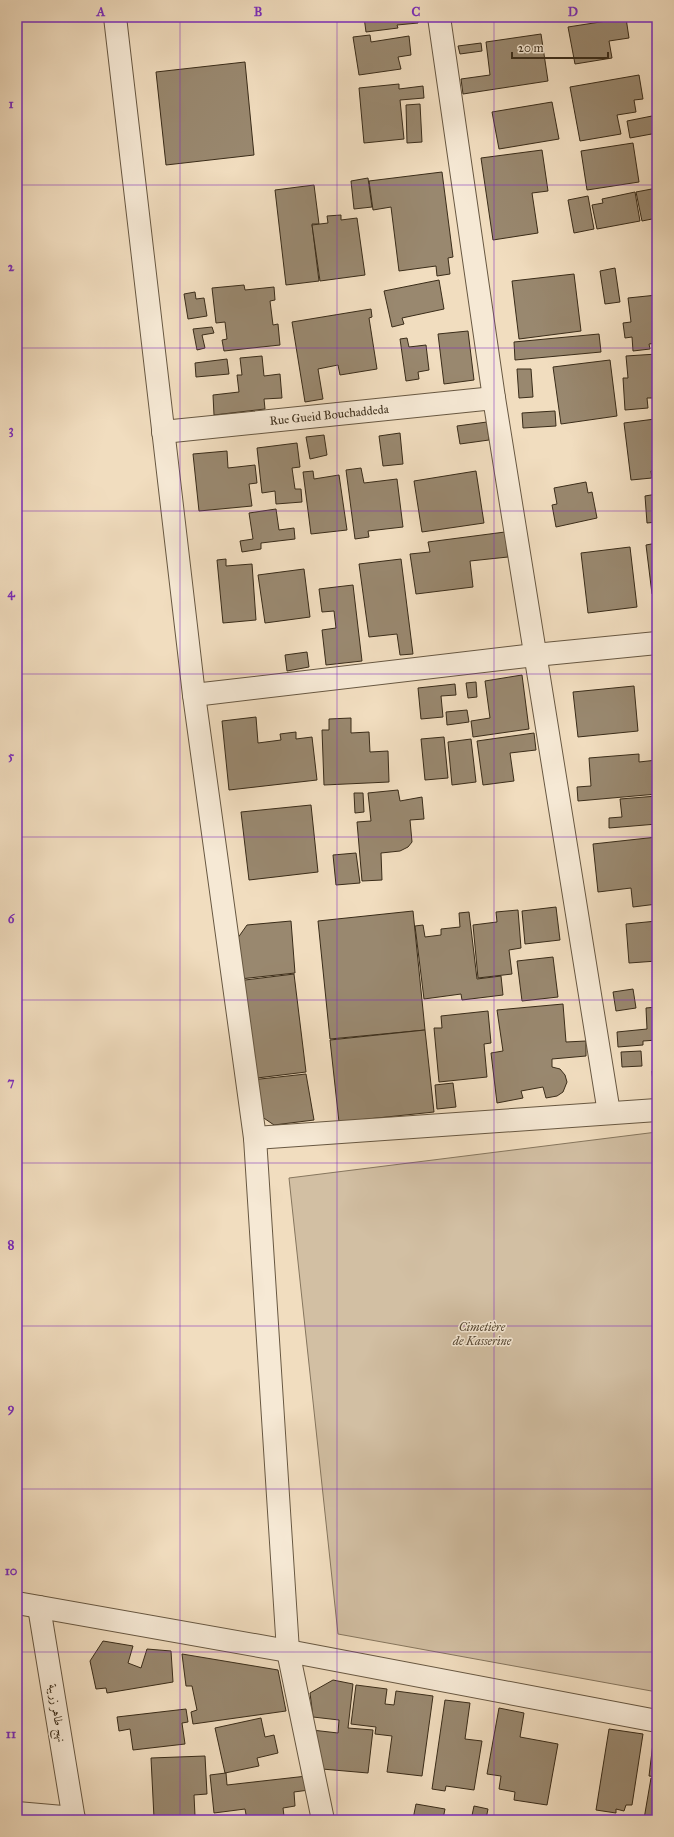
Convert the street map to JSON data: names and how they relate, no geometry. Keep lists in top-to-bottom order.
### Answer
{
  "streets": {
    "street": ["Rue Gueid Bouchaddeda", "نهج طاهر زريبة"]
  },
  "parks": ["Cimetière de Kasserine"],
  "scale_bar": "20 m",
  "grid": {
    "columns": [
      "A",
      "B",
      "C",
      "D"
    ],
    "rows": [
      "1",
      "2",
      "3",
      "4",
      "5",
      "6",
      "7",
      "8",
      "9",
      "10",
      "11"
    ]
  }
}
